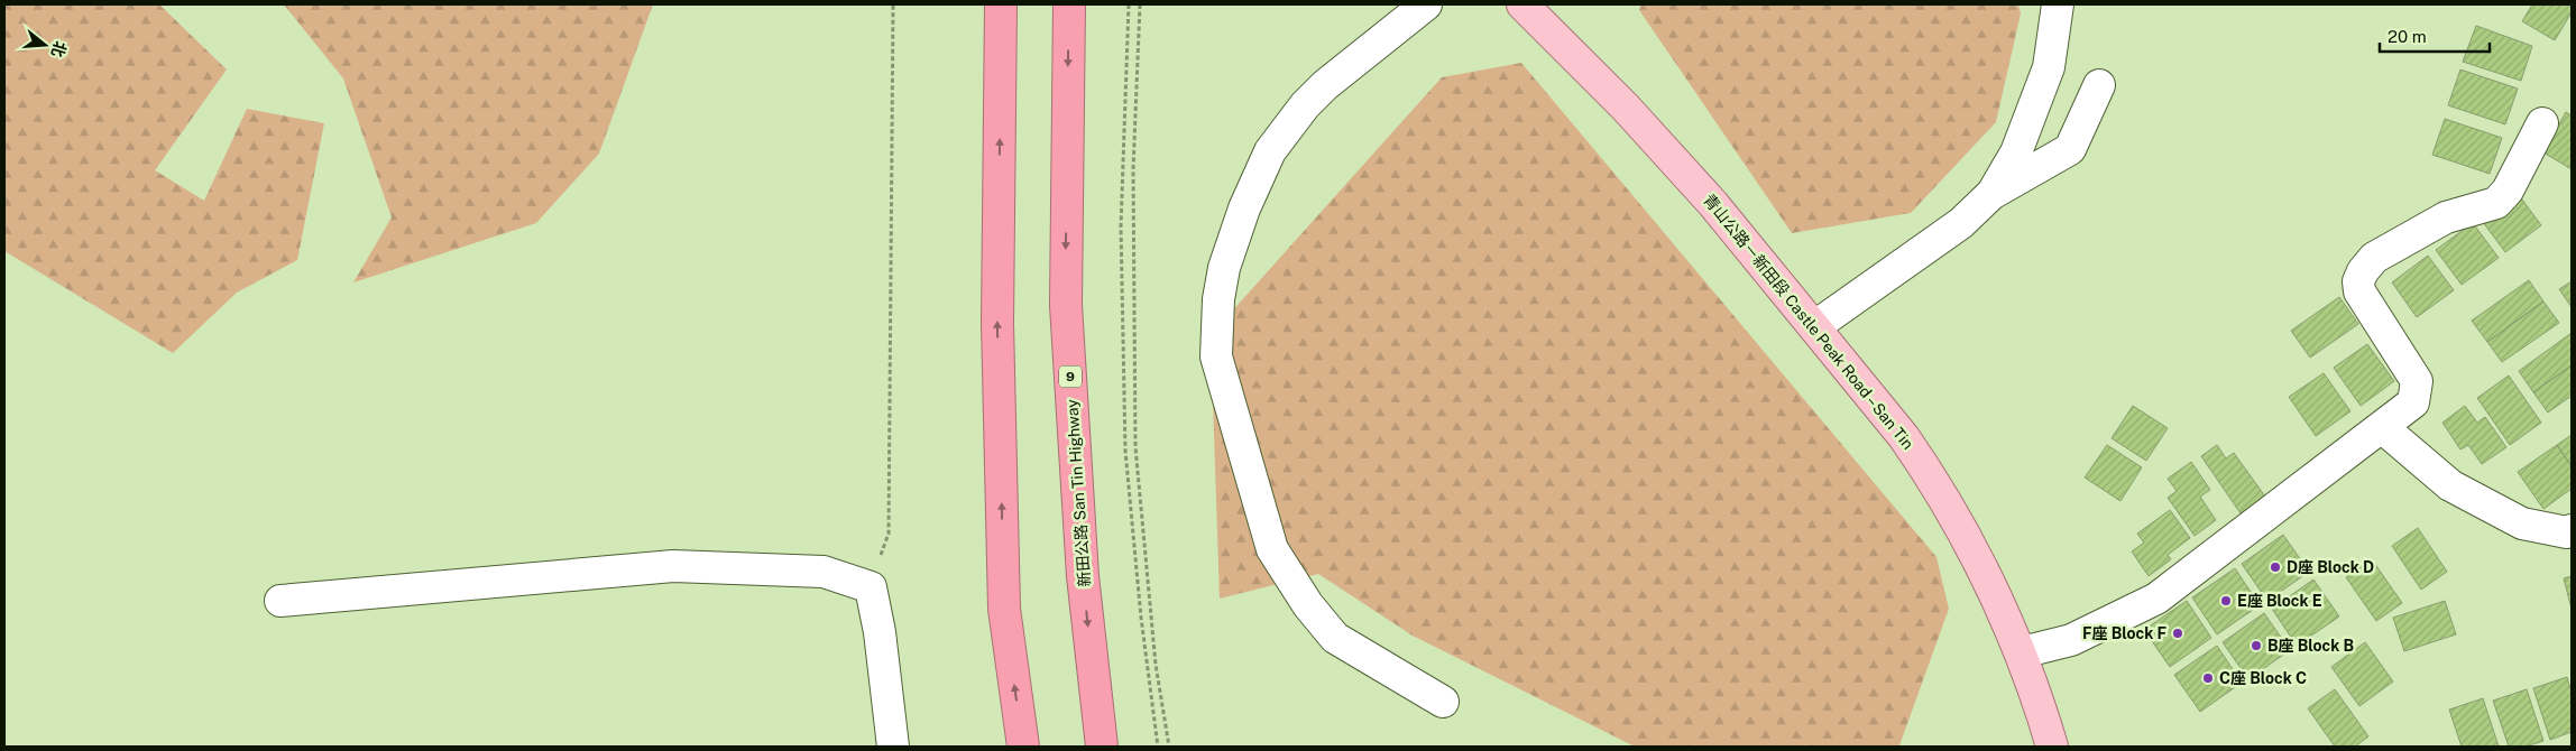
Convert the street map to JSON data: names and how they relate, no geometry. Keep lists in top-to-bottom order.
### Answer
{
  "streets": {
    "highway": ["9", "新田公路 San Tin Highway"],
    "main road": ["青山公路－新田段 Castle Peak Road – San Tin"]
  },
  "places": [
    "D座 Block D",
    "E座 Block E",
    "F座 Block F",
    "B座 Block B",
    "C座 Block C"
  ],
  "scale_bar": "20 m",
  "north": "right"
}
